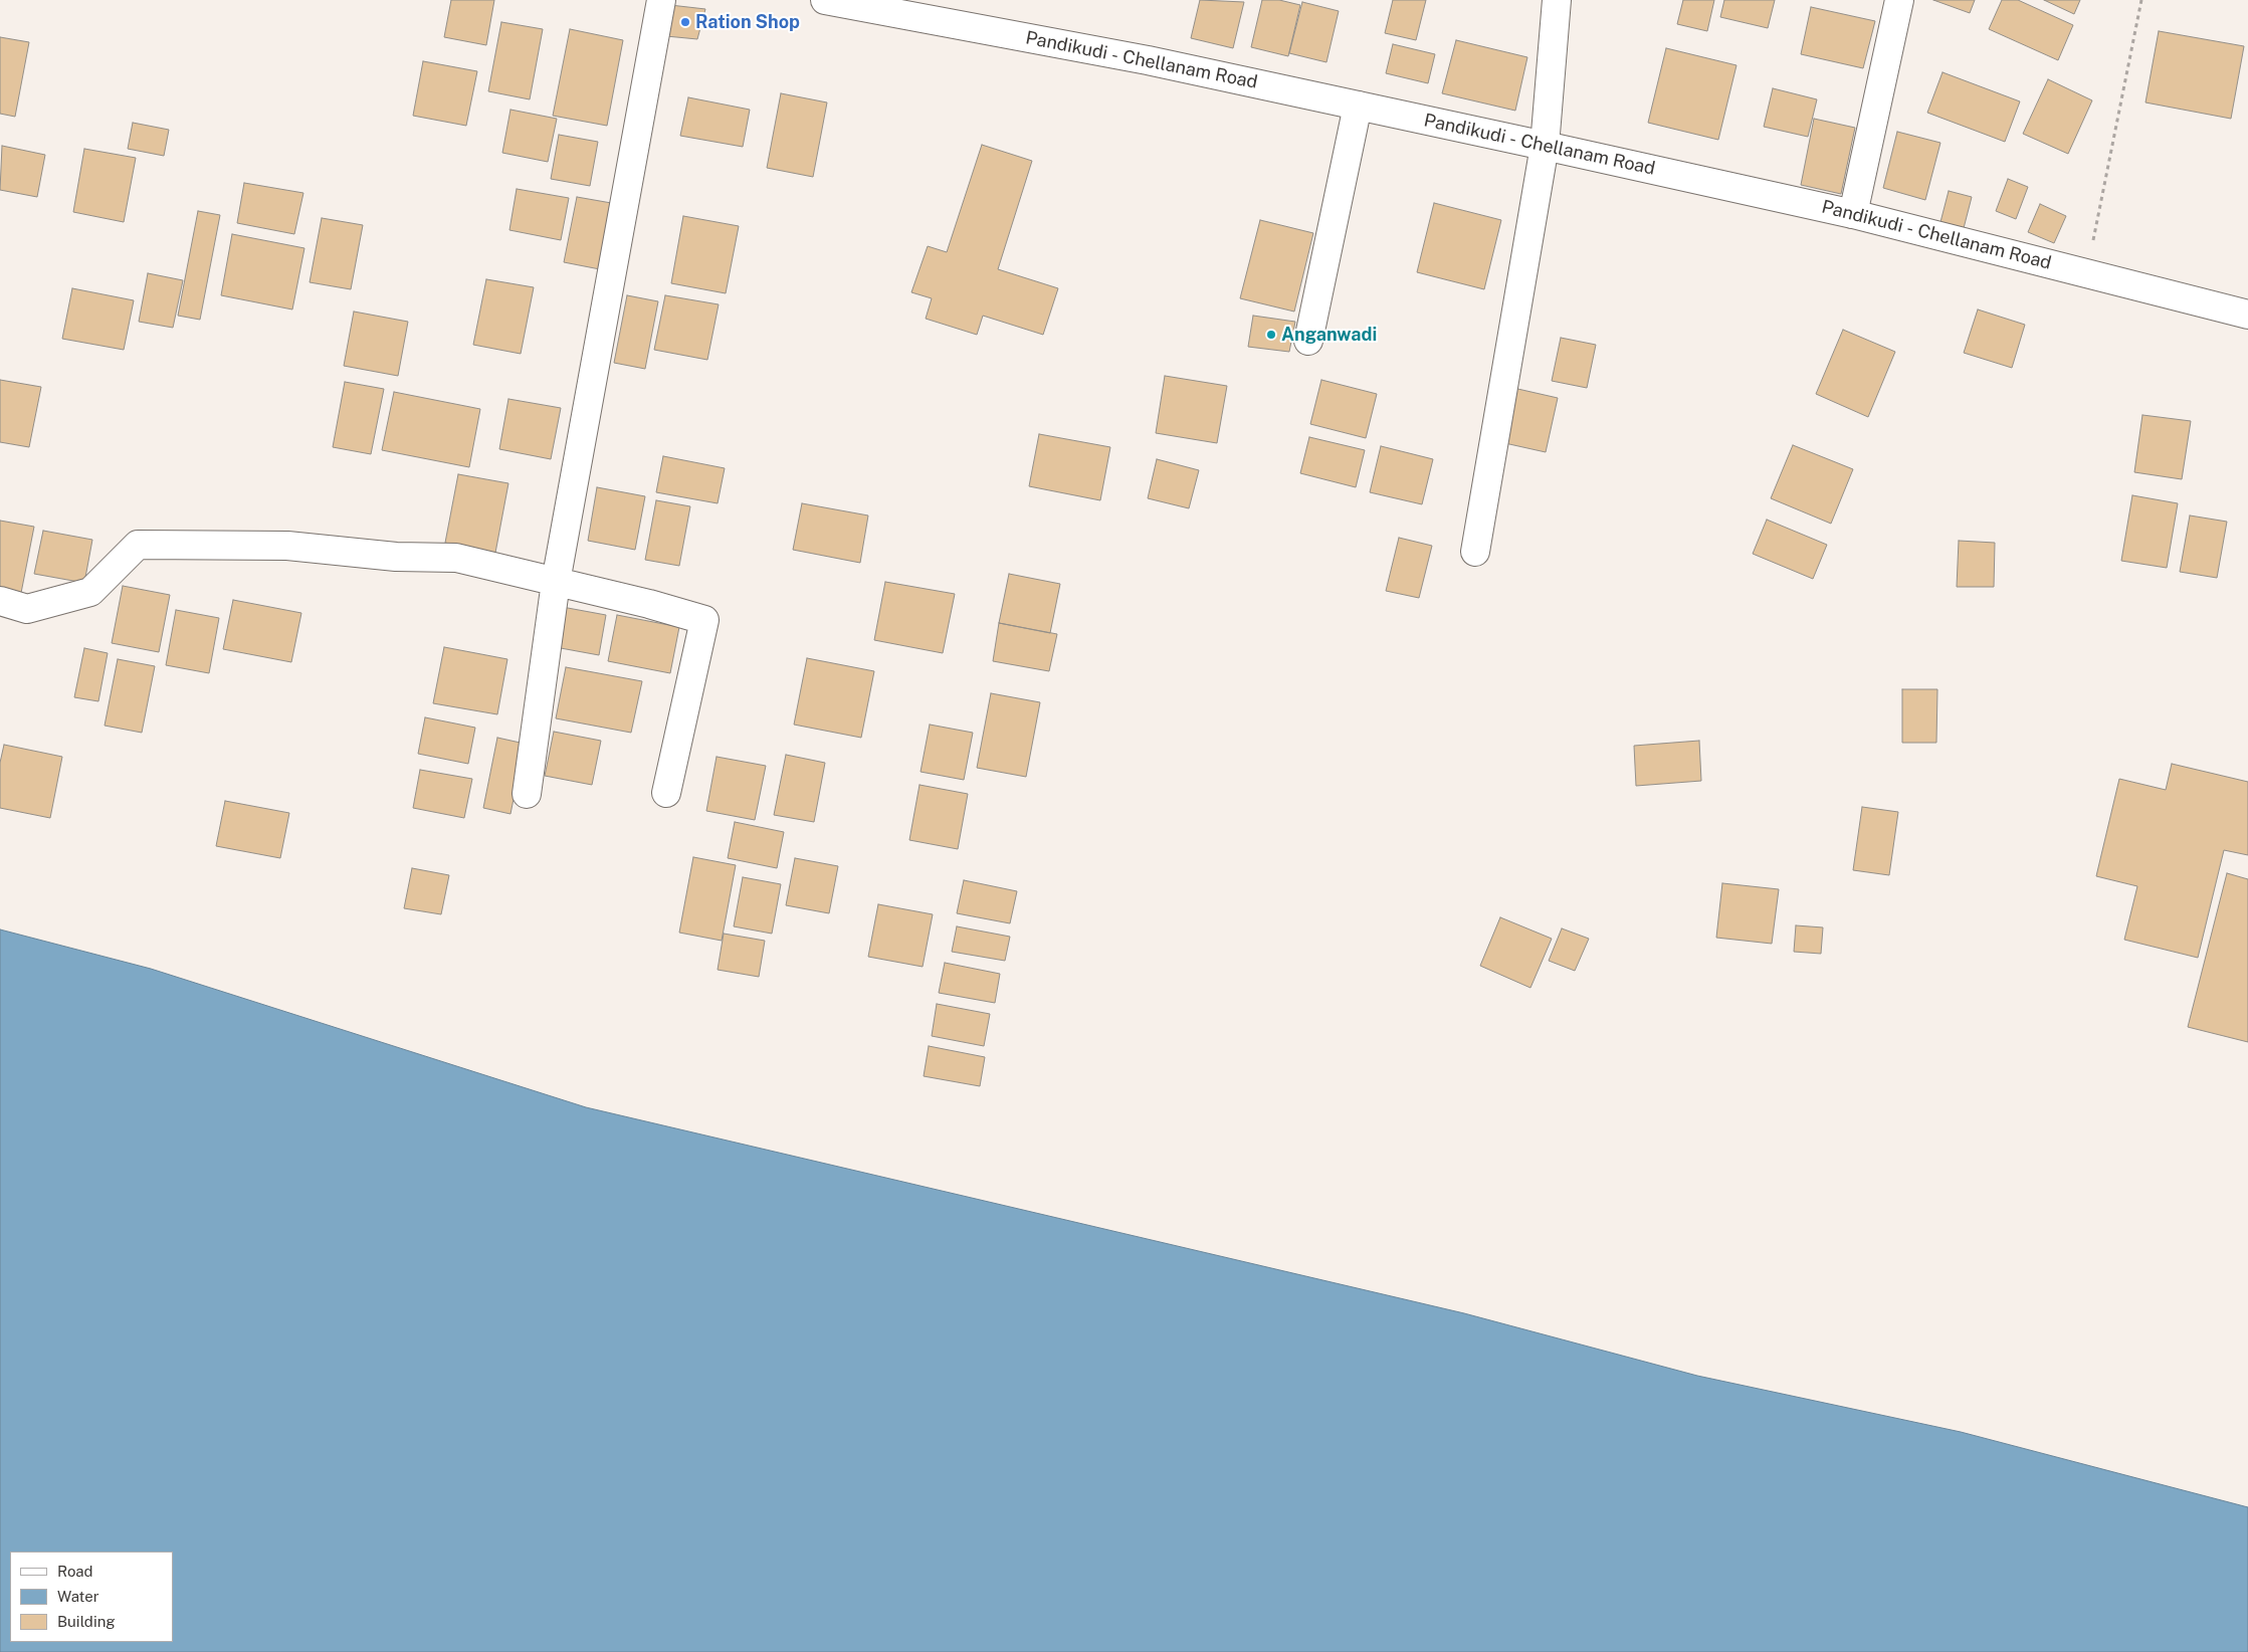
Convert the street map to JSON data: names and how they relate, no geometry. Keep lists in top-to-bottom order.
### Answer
{
  "streets": {
    "street": ["Pandikudi - Chellanam Road"]
  },
  "places": ["Ration Shop", "Anganwadi"],
  "legend": ["Road", "Water", "Building"]
}
